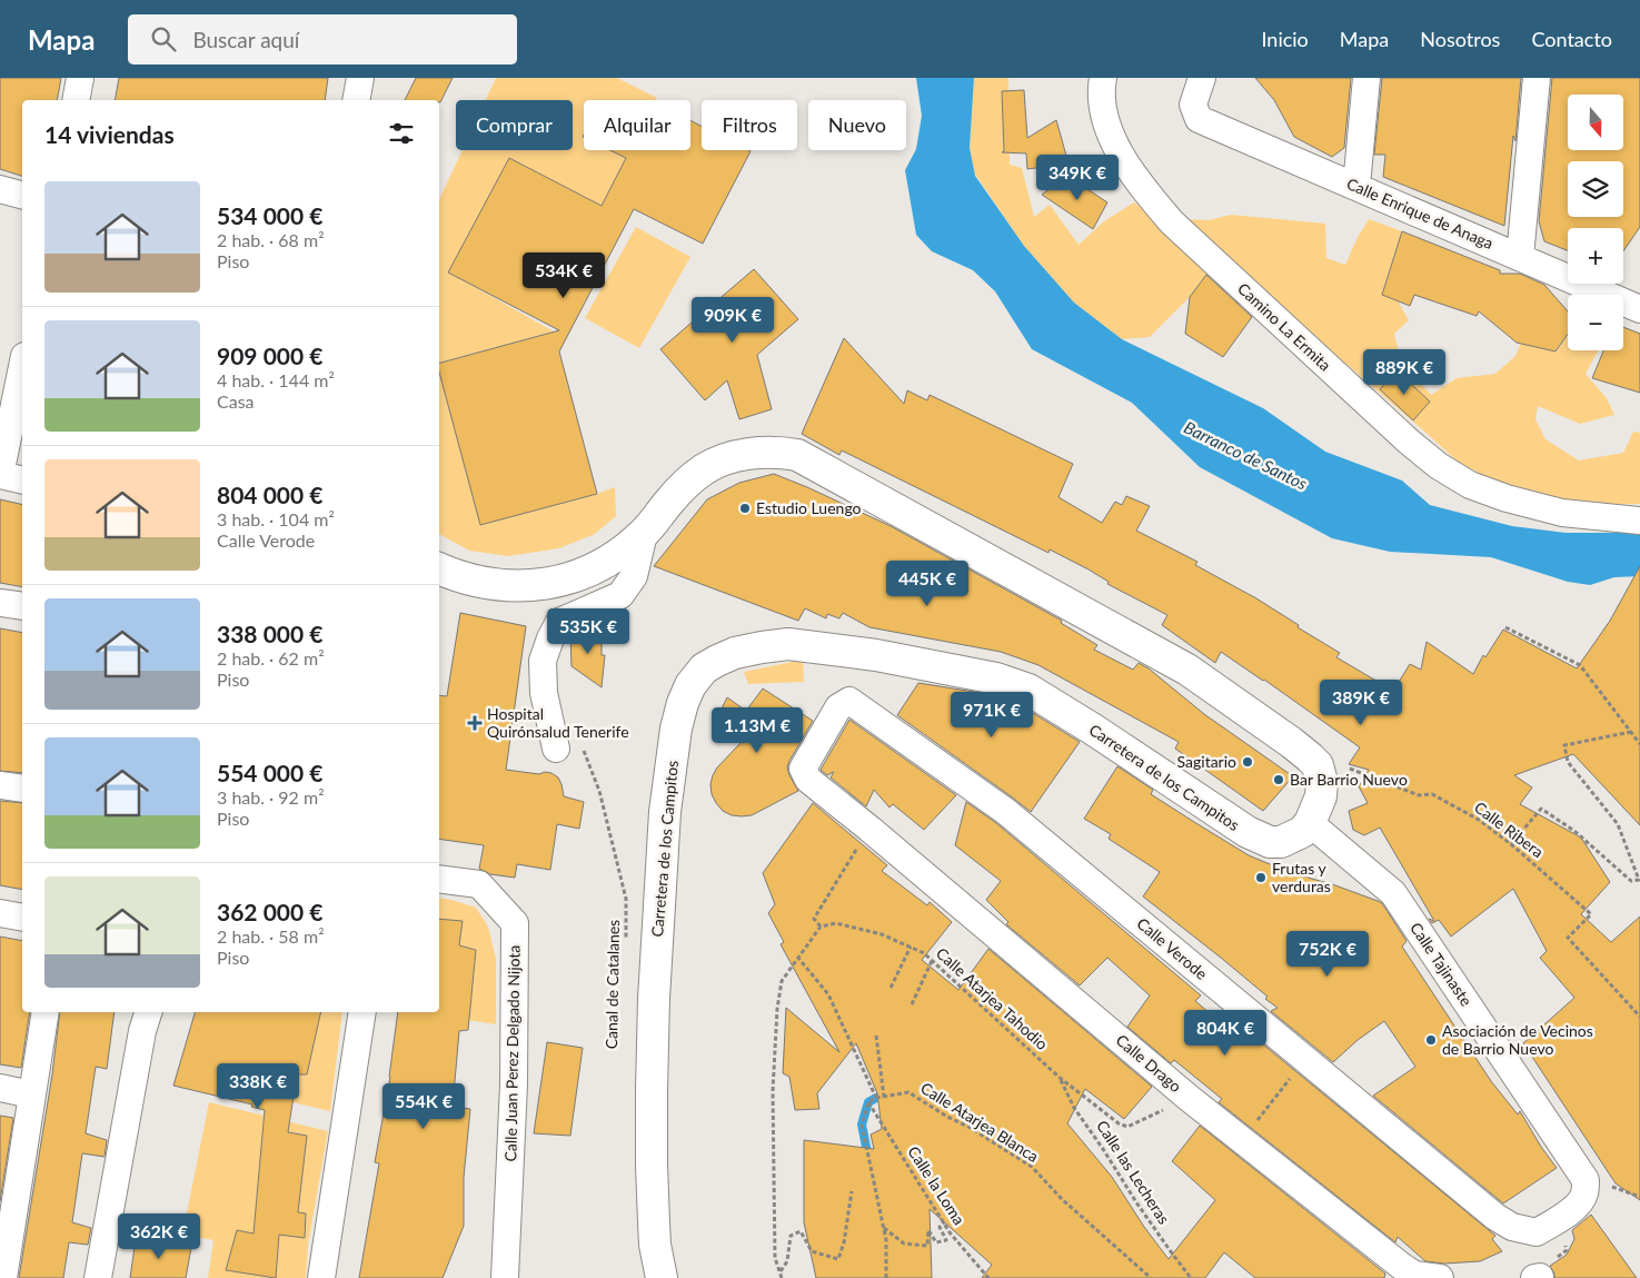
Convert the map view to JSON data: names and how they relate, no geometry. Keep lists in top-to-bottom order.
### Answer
{
  "streets": {
    "main road": ["Carretera de los Campitos"],
    "street": [
      "Calle Enrique de Anaga",
      "Camino La Ermita",
      "Calle Verode",
      "Calle Tajinaste",
      "Calle Juan Perez Delgado Nijota",
      "Calle Drago"
    ],
    "path": [
      "Calle Ribera",
      "Canal de Catalanes",
      "Calle Atarjea Tahodio",
      "Calle Atarjea Blanca",
      "Calle las Lecheras",
      "Calle la Loma"
    ]
  },
  "crossings": [
    ["Carretera de los Campitos", "Calle Tajinaste"],
    ["Calle Verode", "Calle Tajinaste"],
    ["Calle Verode", "Calle Drago"],
    ["Calle Atarjea Tahodio", "Calle Drago"],
    ["Calle Atarjea Tahodio", "Calle las Lecheras"],
    ["Calle Atarjea Blanca", "Calle la Loma"]
  ],
  "water": ["Barranco de Santos"],
  "places": {
    "other": [
      "Estudio Luengo",
      "Sagitario",
      "Bar Barrio Nuevo",
      "Frutas y verduras",
      "Asociación de Vecinos de Barrio Nuevo"
    ],
    "health": ["Hospital Quirónsalud Tenerife"]
  },
  "north": "bottom",
  "page": {
    "header": "Mapa",
    "search": "Buscar aquí",
    "nav": [
      "Inicio",
      "Mapa",
      "Nosotros",
      "Contacto"
    ],
    "map_buttons": ["+", "−"],
    "chip": [
      "Comprar",
      "Alquilar",
      "Filtros",
      "Nuevo"
    ],
    "heading": "14 viviendas",
    "price": [
      "349K €",
      "534K €",
      "909K €",
      "889K €",
      "445K €",
      "535K €",
      "389K €",
      "971K €",
      "1.13M €",
      "752K €",
      "804K €",
      "338K €",
      "554K €",
      "362K €"
    ],
    "list": [
      {
        "name": "534 000 €",
        "note": "2 hab. · 68 m² · Piso"
      },
      {
        "name": "909 000 €",
        "note": "4 hab. · 144 m² · Casa"
      },
      {
        "name": "804 000 €",
        "note": "3 hab. · 104 m² · Calle Verode"
      },
      {
        "name": "338 000 €",
        "note": "2 hab. · 62 m² · Piso"
      },
      {
        "name": "554 000 €",
        "note": "3 hab. · 92 m² · Piso"
      },
      {
        "name": "362 000 €",
        "note": "2 hab. · 58 m² · Piso"
      }
    ]
  }
}
